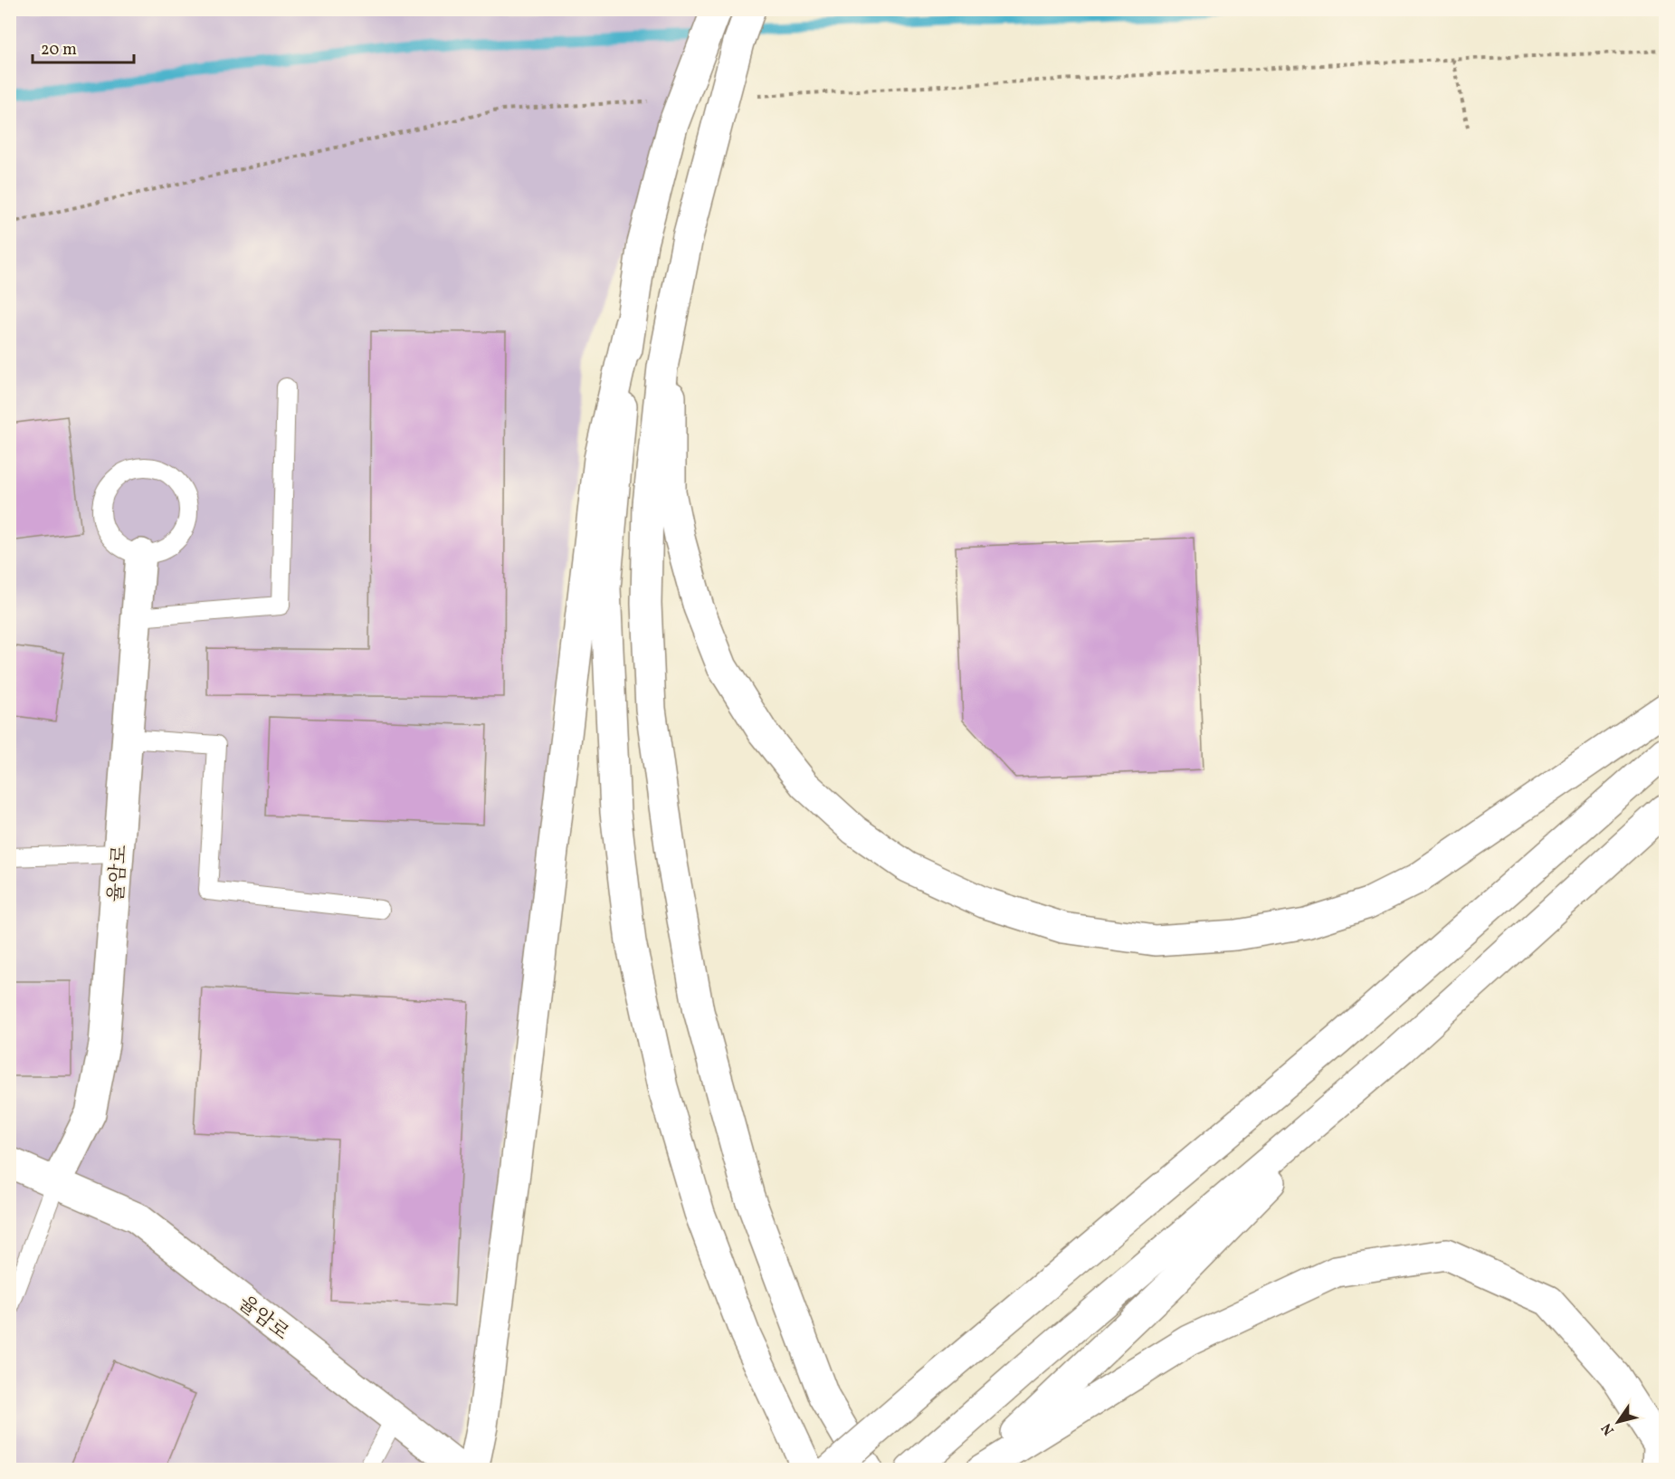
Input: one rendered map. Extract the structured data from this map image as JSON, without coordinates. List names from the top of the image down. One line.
{"streets":{"main road":["율암로"]},"scale_bar":"20 m","north":"bottom left"}
